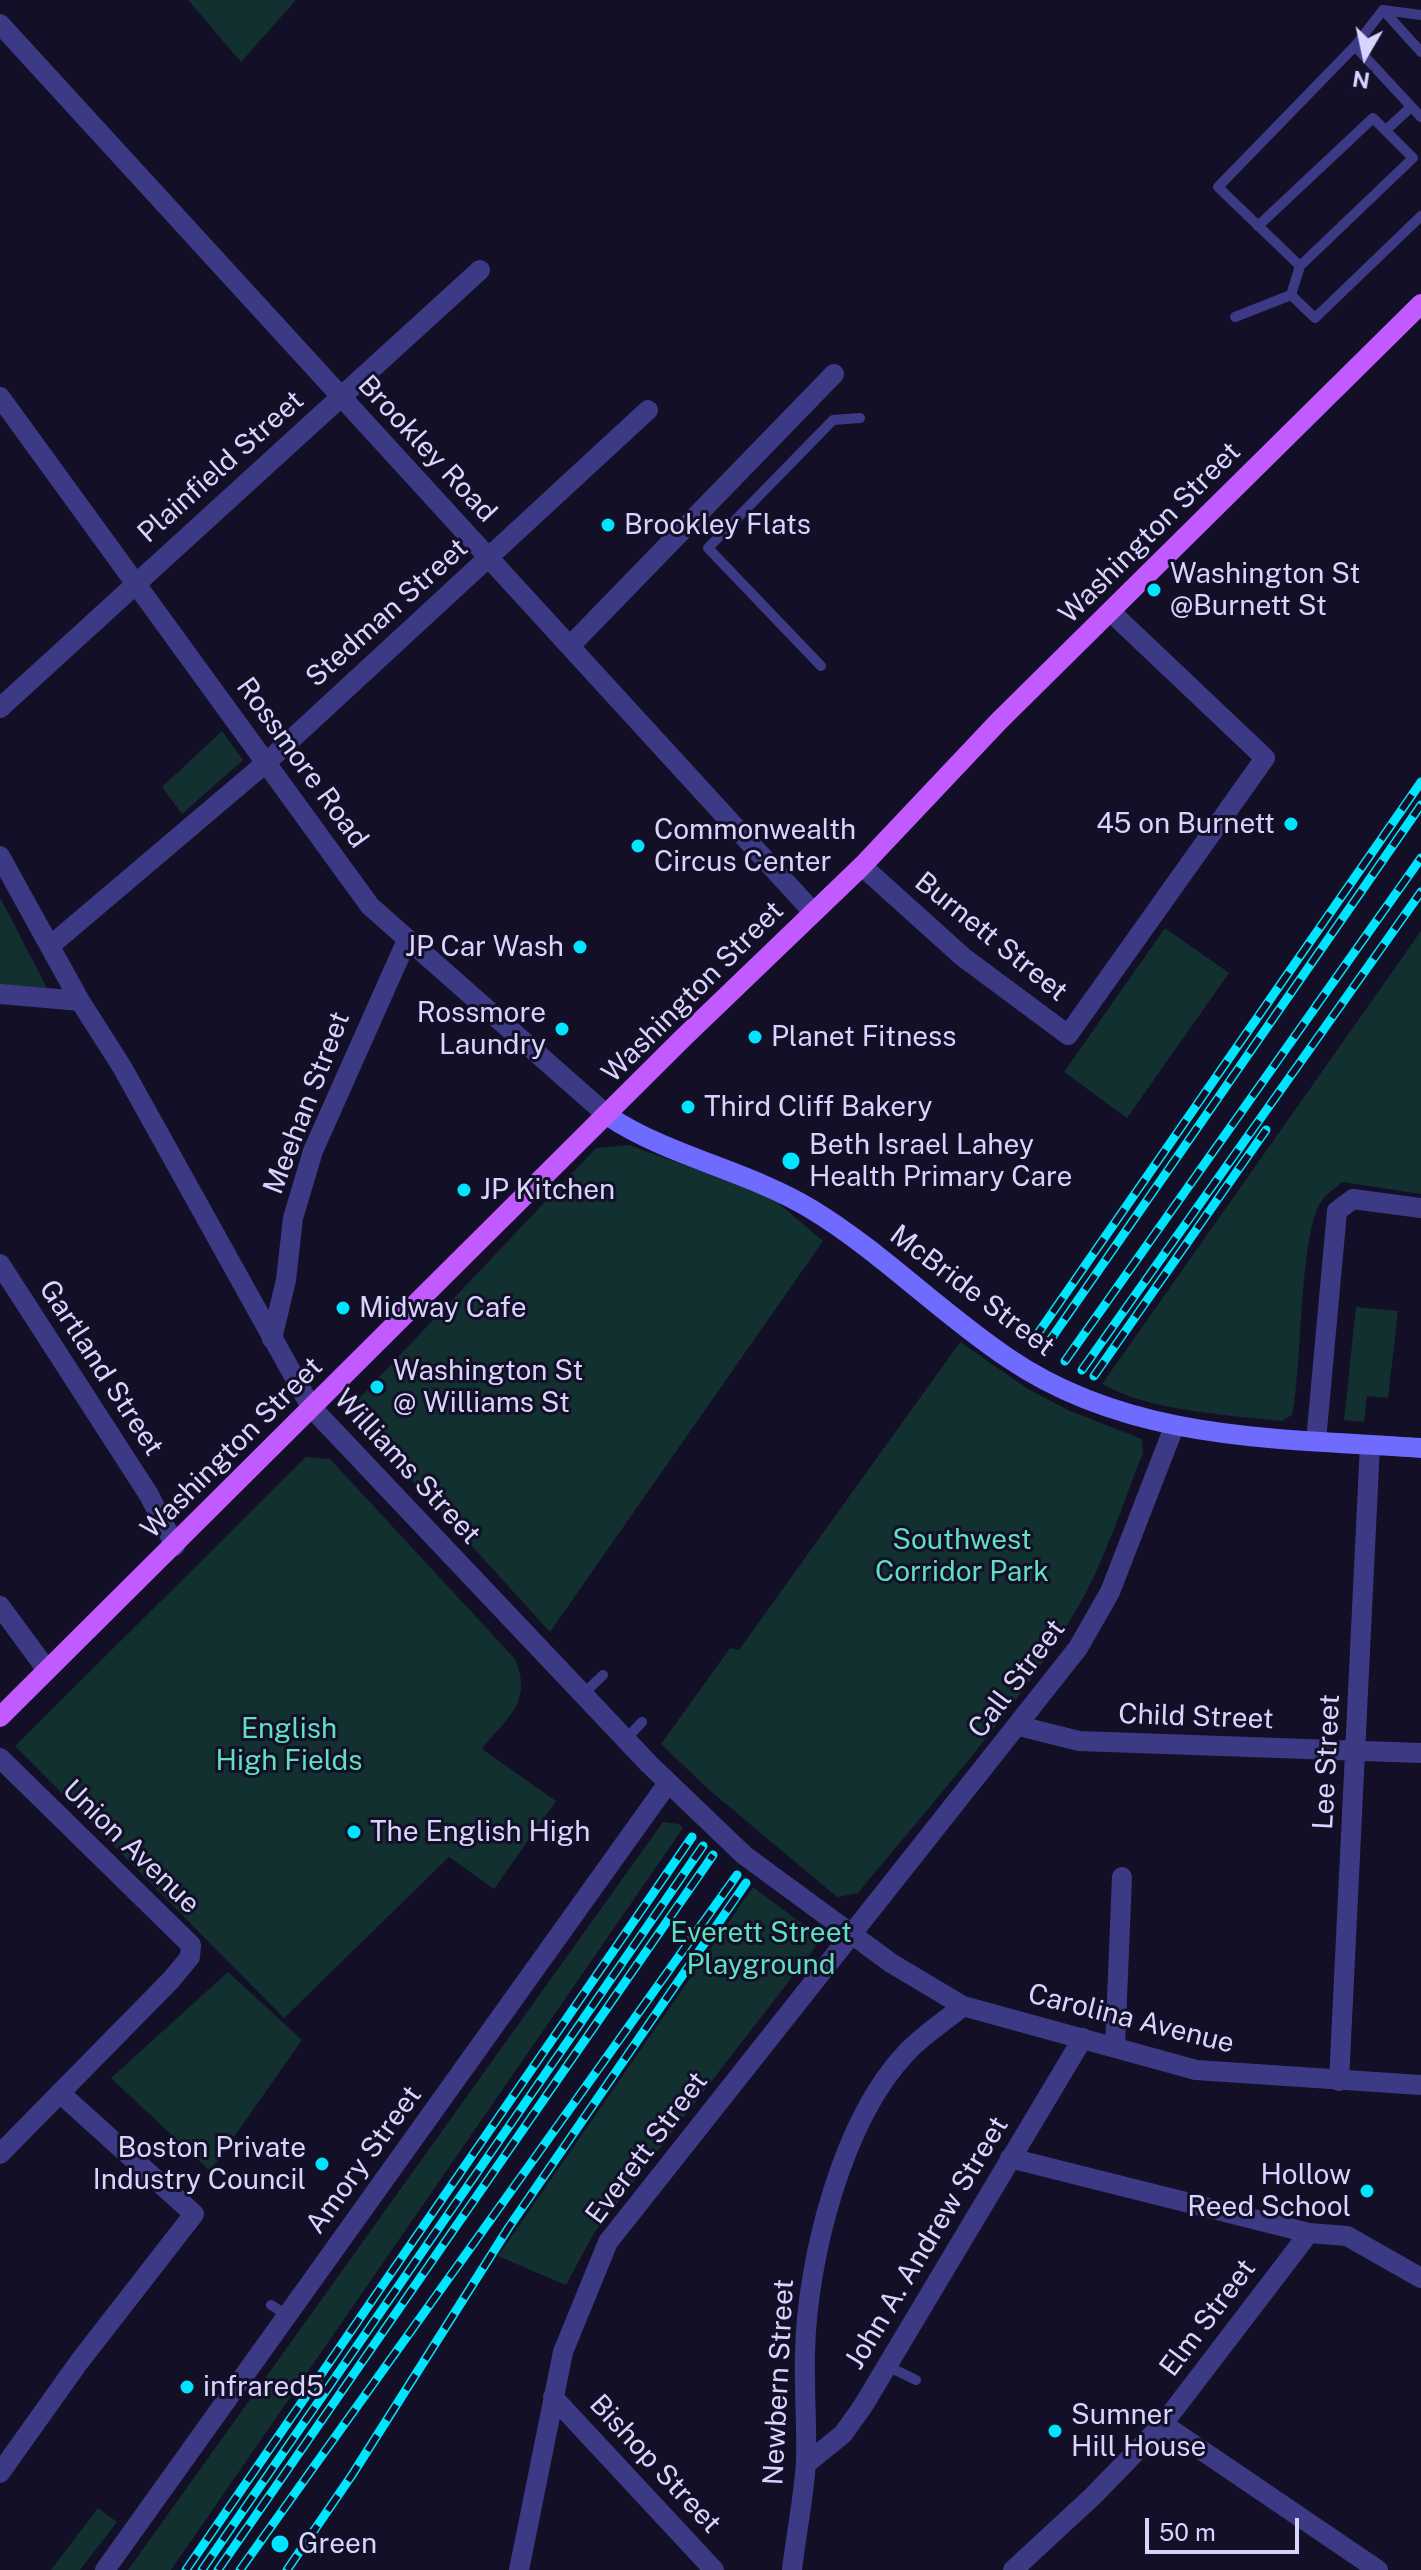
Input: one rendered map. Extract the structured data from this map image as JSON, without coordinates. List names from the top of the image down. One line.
{"streets":{"main road":["Washington Street"],"street":["Brookley Road","Plainfield Street","Stedman Street","Rossmore Road","Burnett Street","Meehan Street","McBride Street","Gartland Street","Williams Street","Call Street","Child Street","Lee Street","Union Avenue","Carolina Avenue","Everett Street","Amory Street","John A. Andrew Street","Elm Street","Newbern Street","Bishop Street"]},"crossings":[["Brookley Road","Plainfield Street"],["Brookley Road","Washington Street"],["Brookley Road","Stedman Street"],["Plainfield Street","Rossmore Road"],["Washington Street","Rossmore Road"],["Washington Street","Burnett Street"],["Washington Street","McBride Street"],["Washington Street","Gartland Street"],["Washington Street","Williams Street"],["Stedman Street","Rossmore Road"],["Stedman Street","Williams Street"],["Rossmore Road","Meehan Street"],["Rossmore Road","McBride Street"],["Meehan Street","Williams Street"],["McBride Street","Call Street"],["McBride Street","Lee Street"],["Williams Street","Call Street"],["Williams Street","Carolina Avenue"],["Williams Street","Everett Street"],["Williams Street","Amory Street"],["Call Street","Child Street"],["Call Street","Carolina Avenue"],["Call Street","Everett Street"],["Child Street","Lee Street"],["Lee Street","Carolina Avenue"],["Carolina Avenue","Everett Street"],["Carolina Avenue","John A. Andrew Street"],["Carolina Avenue","Newbern Street"],["Everett Street","Bishop Street"],["John A. Andrew Street","Newbern Street"]],"parks":["Southwest Corridor Park","English High Fields","Everett Street Playground"],"places":["Brookley Flats","Washington St @Burnett St","45 on Burnett","Commonwealth Circus Center","JP Car Wash","Rossmore Laundry","Planet Fitness","Third Cliff Bakery","Beth Israel Lahey Health Primary Care","JP Kitchen","Midway Cafe","Washington St @ Williams St","The English High","Boston Private Industry Council","Hollow Reed School","infrared5","Sumner Hill House","Green"],"scale_bar":"50 m","north":"bottom"}
